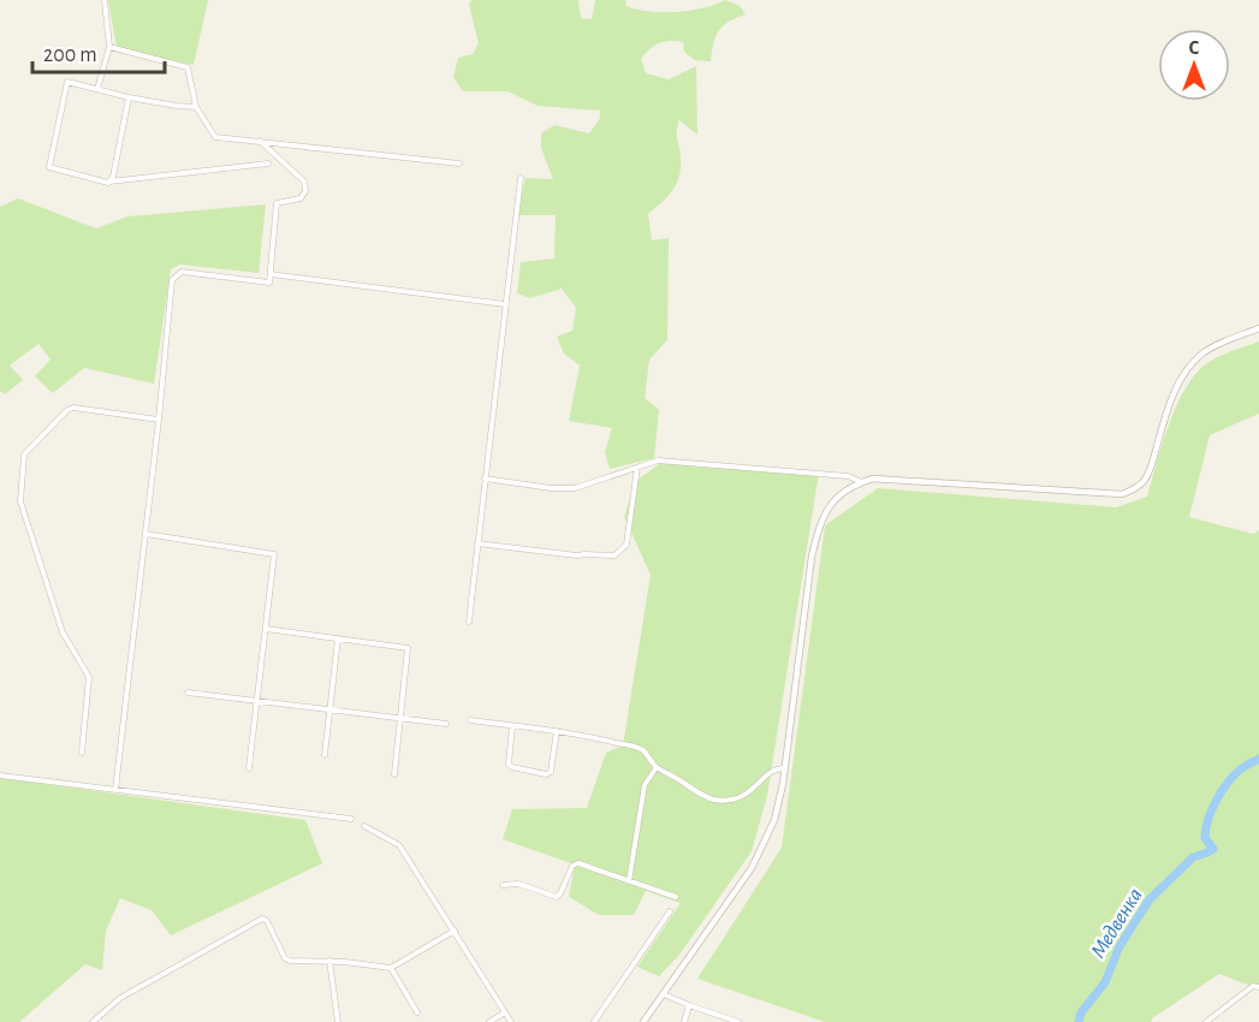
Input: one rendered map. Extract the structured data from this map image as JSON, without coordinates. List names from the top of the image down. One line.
{"water":["Медвенка"],"scale_bar":"200 m","north":"top"}
